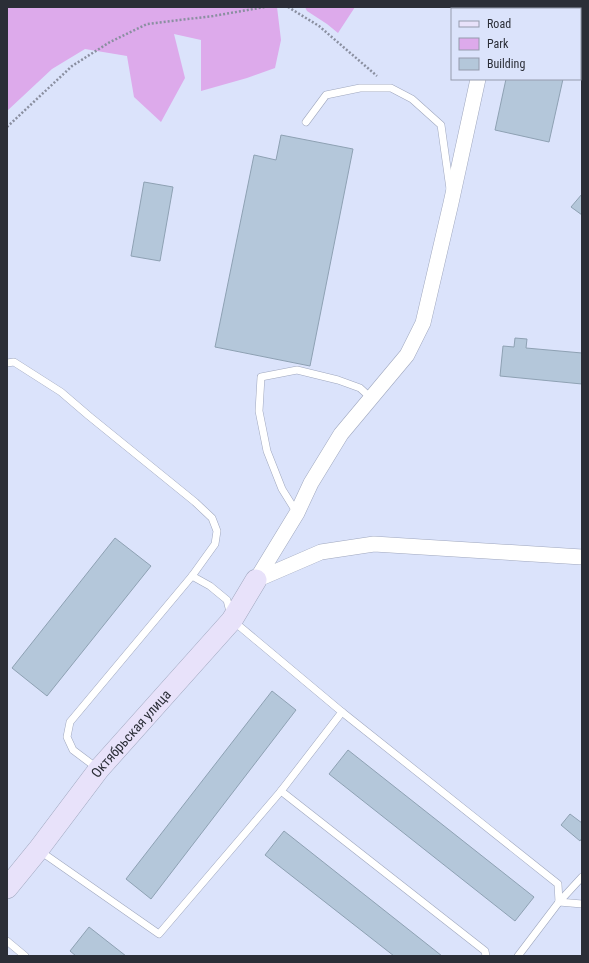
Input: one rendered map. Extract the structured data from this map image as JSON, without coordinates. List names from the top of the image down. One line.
{"streets":{"street":["Октябрьская улица"]},"legend":["Road","Park","Building"]}
